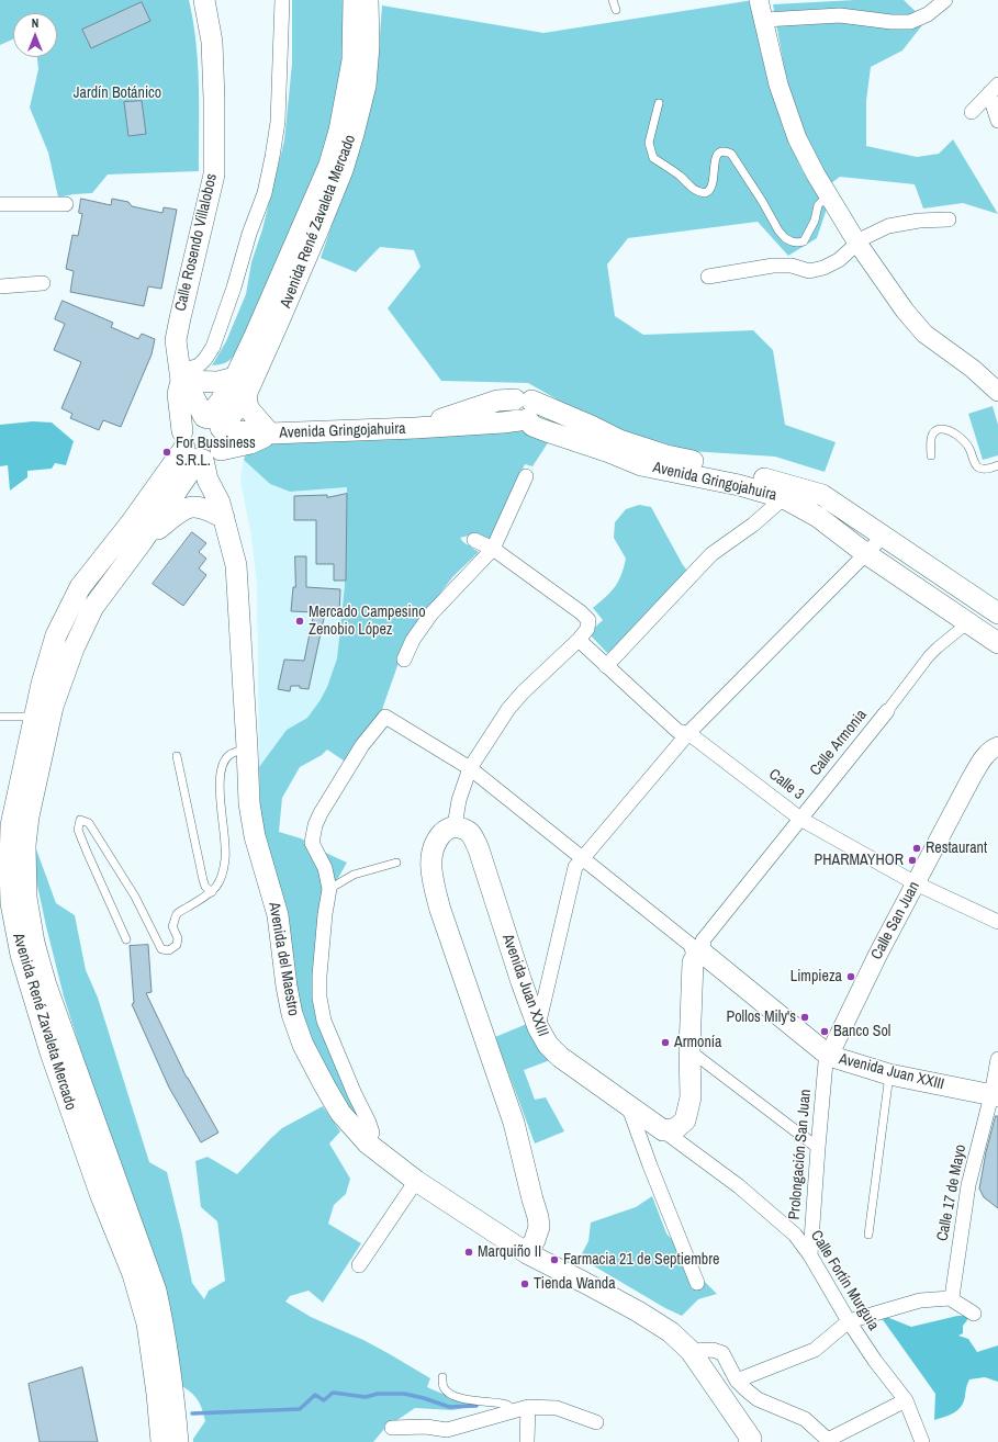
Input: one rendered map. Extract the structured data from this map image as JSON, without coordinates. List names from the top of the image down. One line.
{"streets":{"main road":["Avenida René Zavaleta Mercado","Calle Rosendo Villalobos","Avenida Gringojahuira","Avenida del Maestro","Avenida Juan XXIII"],"street":["Calle Armonia","Calle 3","Calle San Juan","Prolongación San Juan","Calle 17 de Mayo","Calle Fortín Murguía"]},"crossings":[["Avenida René Zavaleta Mercado","Calle Rosendo Villalobos"],["Avenida René Zavaleta Mercado","Avenida Gringojahuira"],["Avenida René Zavaleta Mercado","Avenida del Maestro"],["Calle Rosendo Villalobos","Avenida Gringojahuira"],["Calle Rosendo Villalobos","Avenida del Maestro"],["Avenida Gringojahuira","Calle Armonia"],["Avenida Gringojahuira","Avenida del Maestro"],["Calle Armonia","Calle 3"],["Calle Armonia","Avenida Juan XXIII"],["Calle 3","Calle San Juan"],["Calle San Juan","Avenida Juan XXIII"],["Calle San Juan","Prolongación San Juan"],["Avenida Juan XXIII","Prolongación San Juan"],["Avenida Juan XXIII","Calle 17 de Mayo"],["Avenida Juan XXIII","Calle Fortín Murguía"],["Prolongación San Juan","Calle Fortín Murguía"]],"parks":["Jardín Botánico"],"places":["For Bussiness S.R.L.","Mercado Campesino Zenobio López","Restaurant","PHARMAYHOR","Limpieza","Pollos Mily's","Banco Sol","Armonía","Marquiño II","Farmacia 21 de Septiembre","Tienda Wanda"],"north":"top"}
